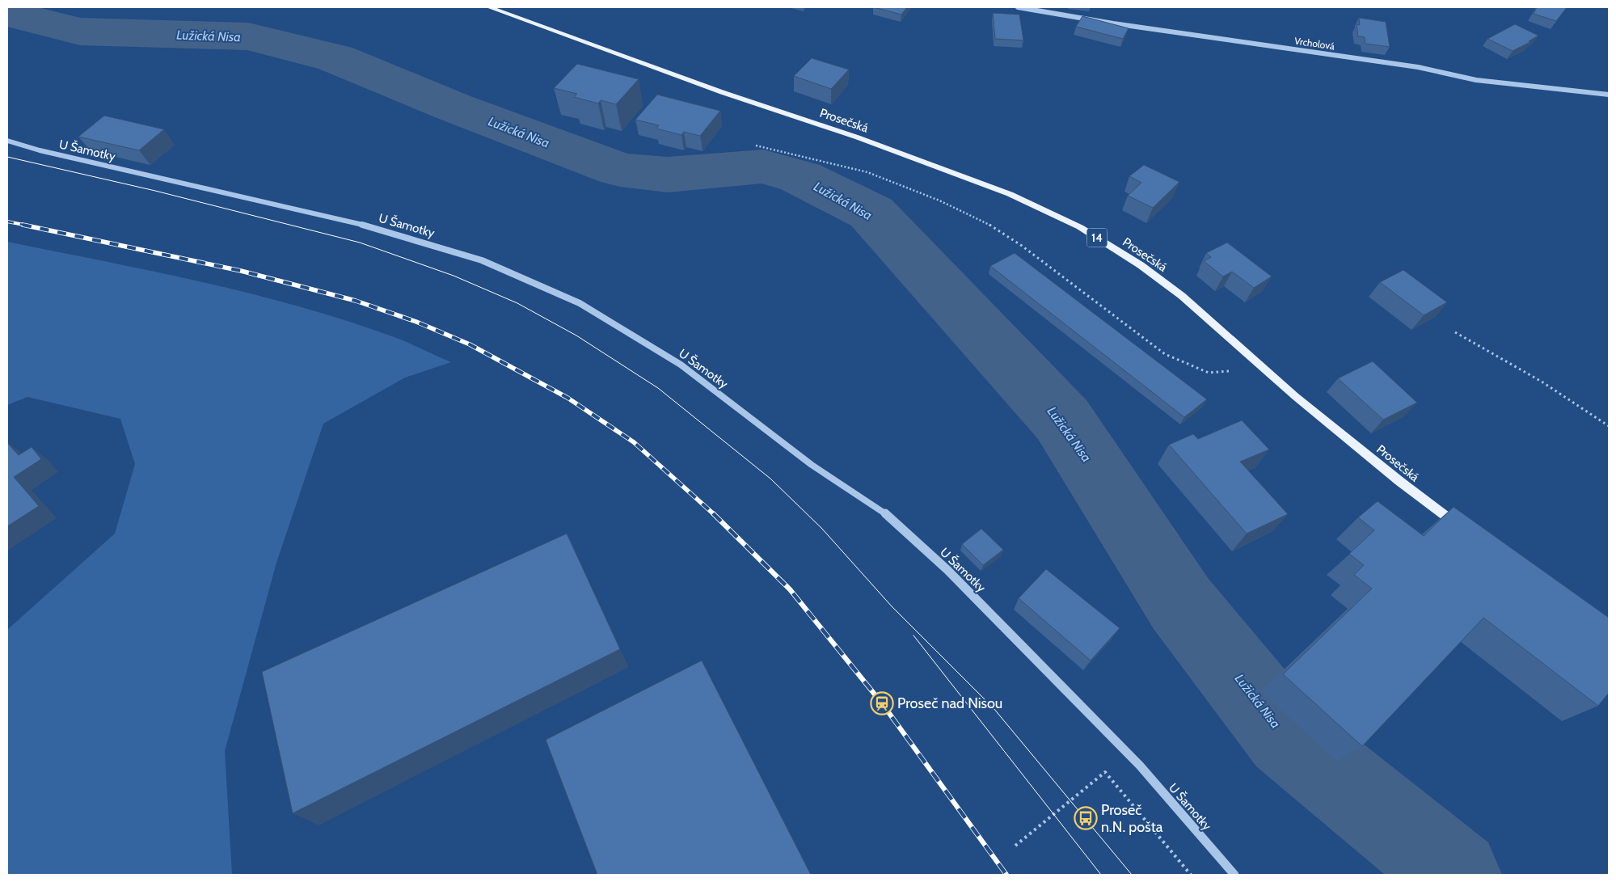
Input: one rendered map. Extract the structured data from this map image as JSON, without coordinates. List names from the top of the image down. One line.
{"streets":{"main road":["Prosečská","14"],"street":["Vrcholová","U Šamotky"]},"water":["Lužická Nisa"],"places":{"station":["Proseč nad Nisou"],"bus stop":["Proseč n.N. pošta"]}}
